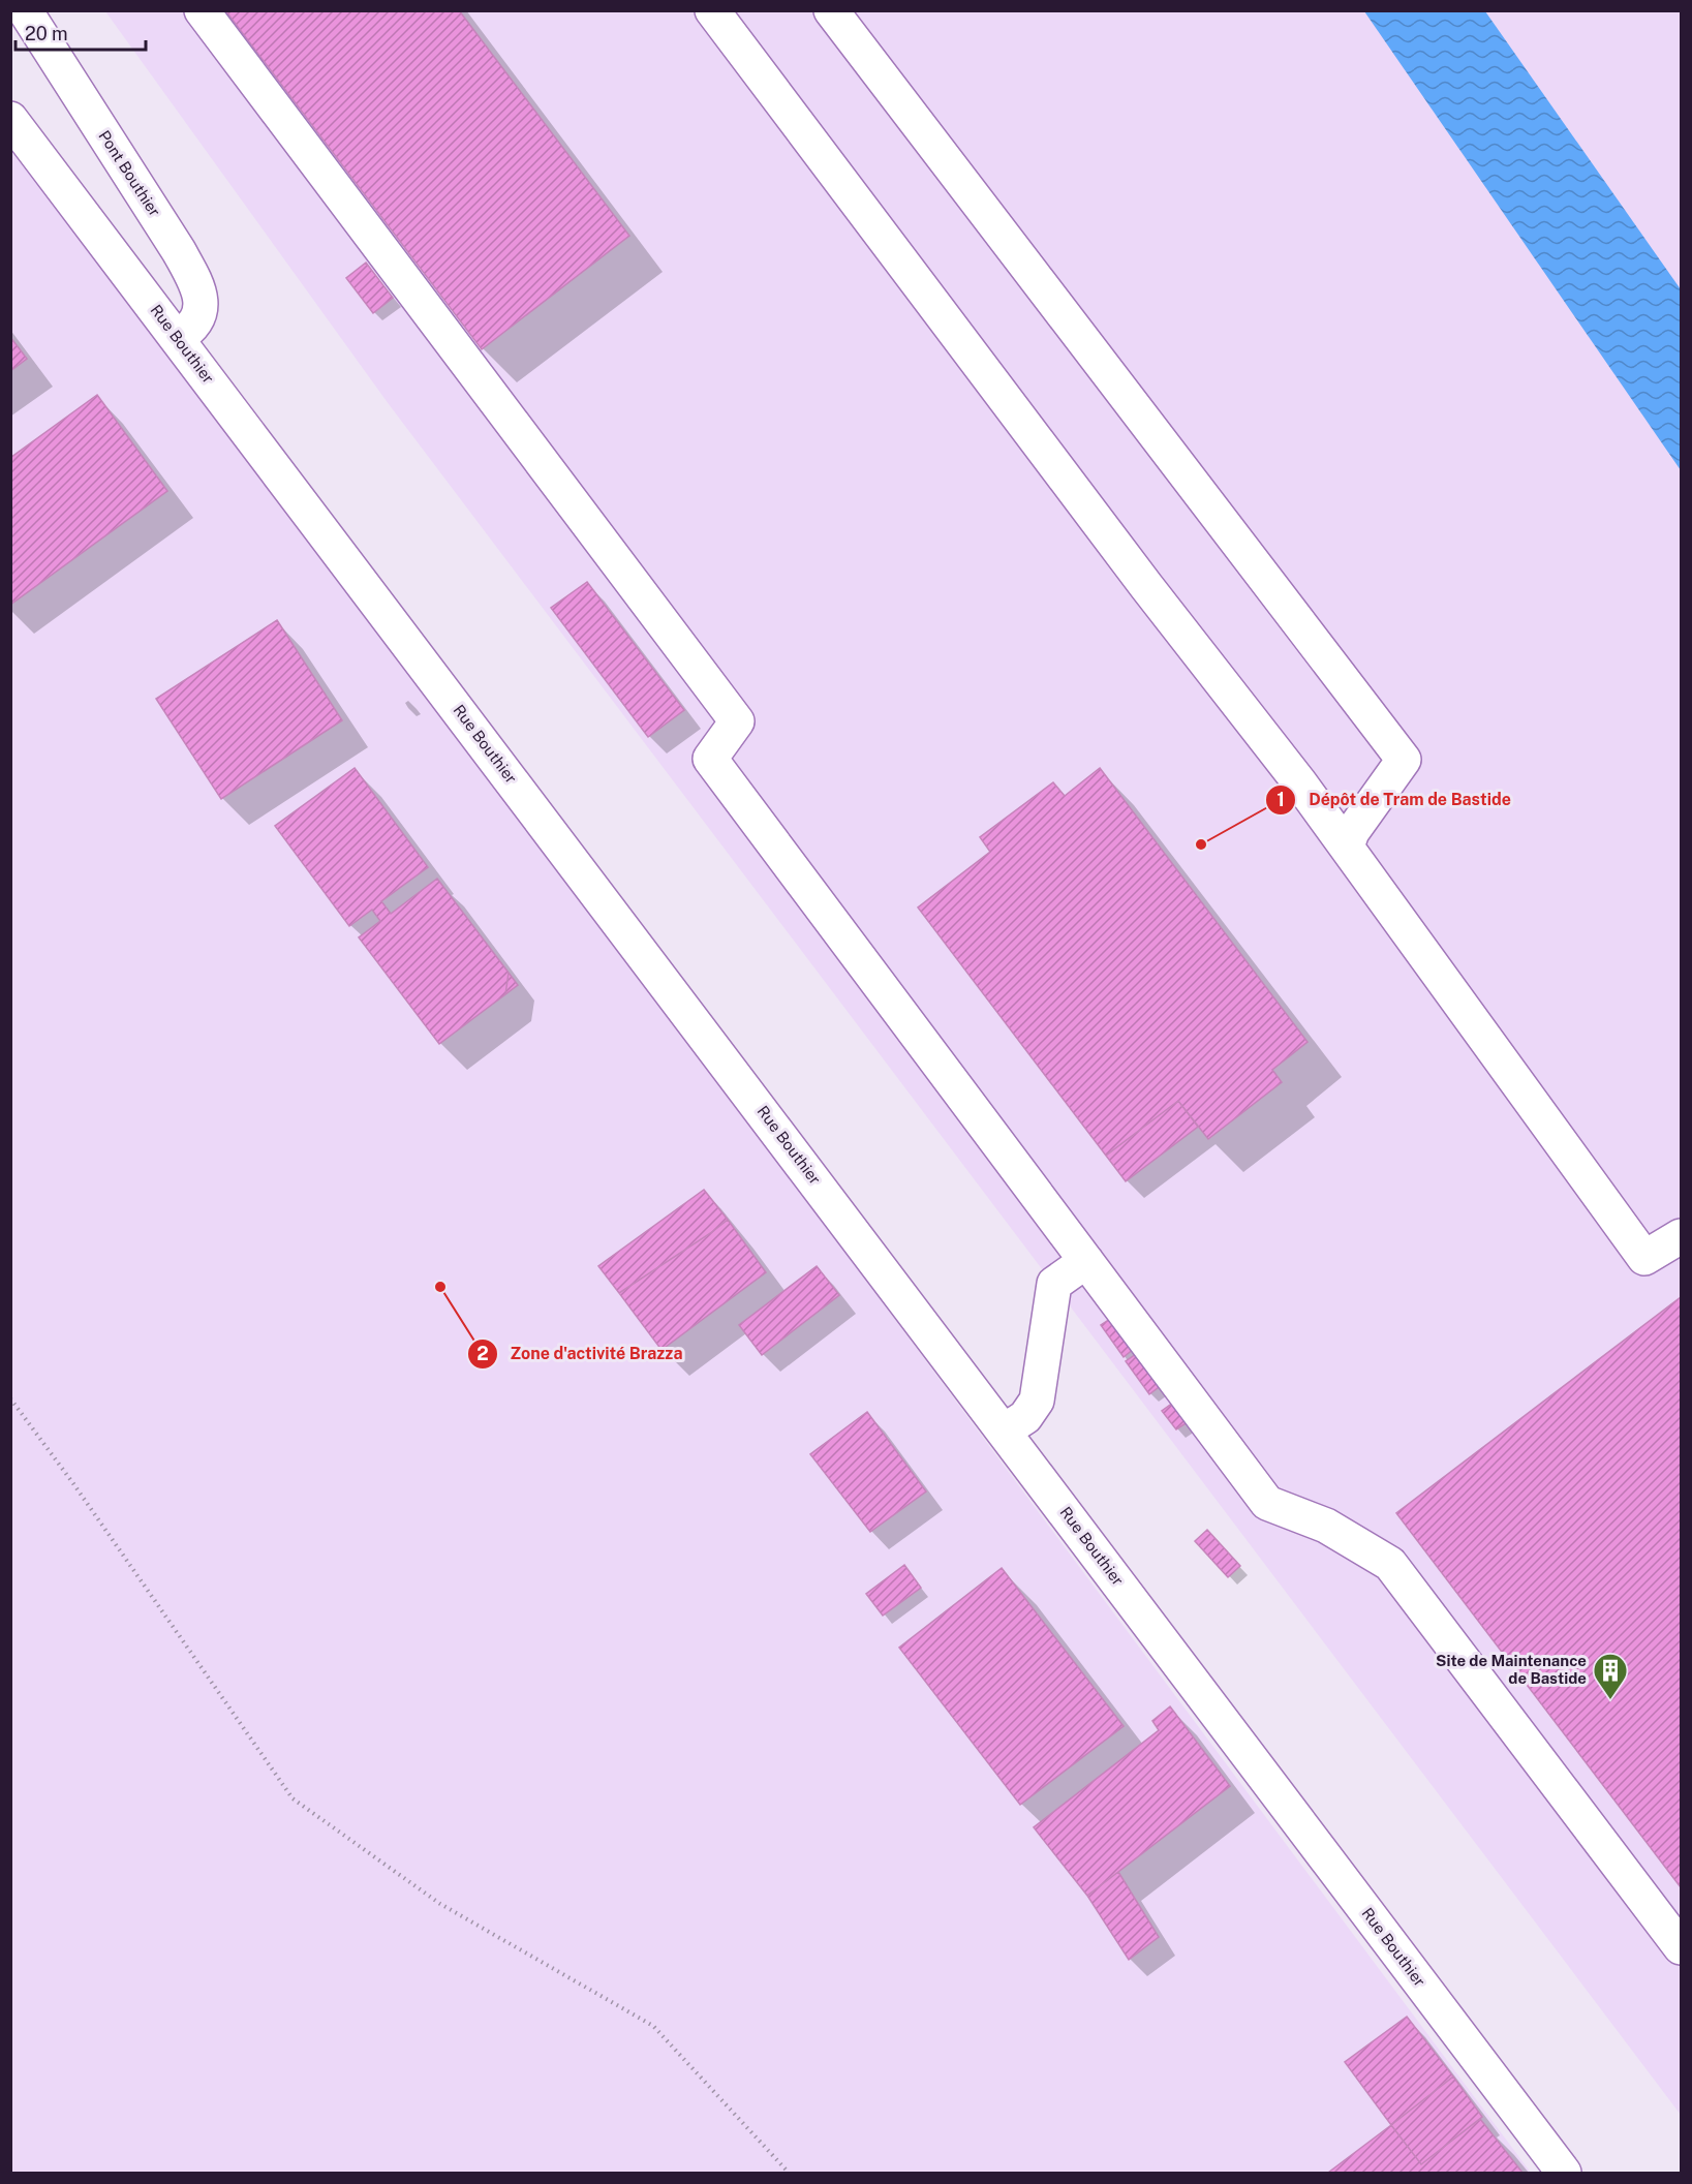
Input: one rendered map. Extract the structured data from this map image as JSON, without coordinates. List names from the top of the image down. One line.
{"streets":{"street":["Pont Bouthier","Rue Bouthier"]},"crossings":[["Pont Bouthier","Rue Bouthier"]],"places":{"other":["Dépôt de Tram de Bastide","Zone d'activité Brazza"],"building":["Site de Maintenance de Bastide"]},"scale_bar":"20 m"}
